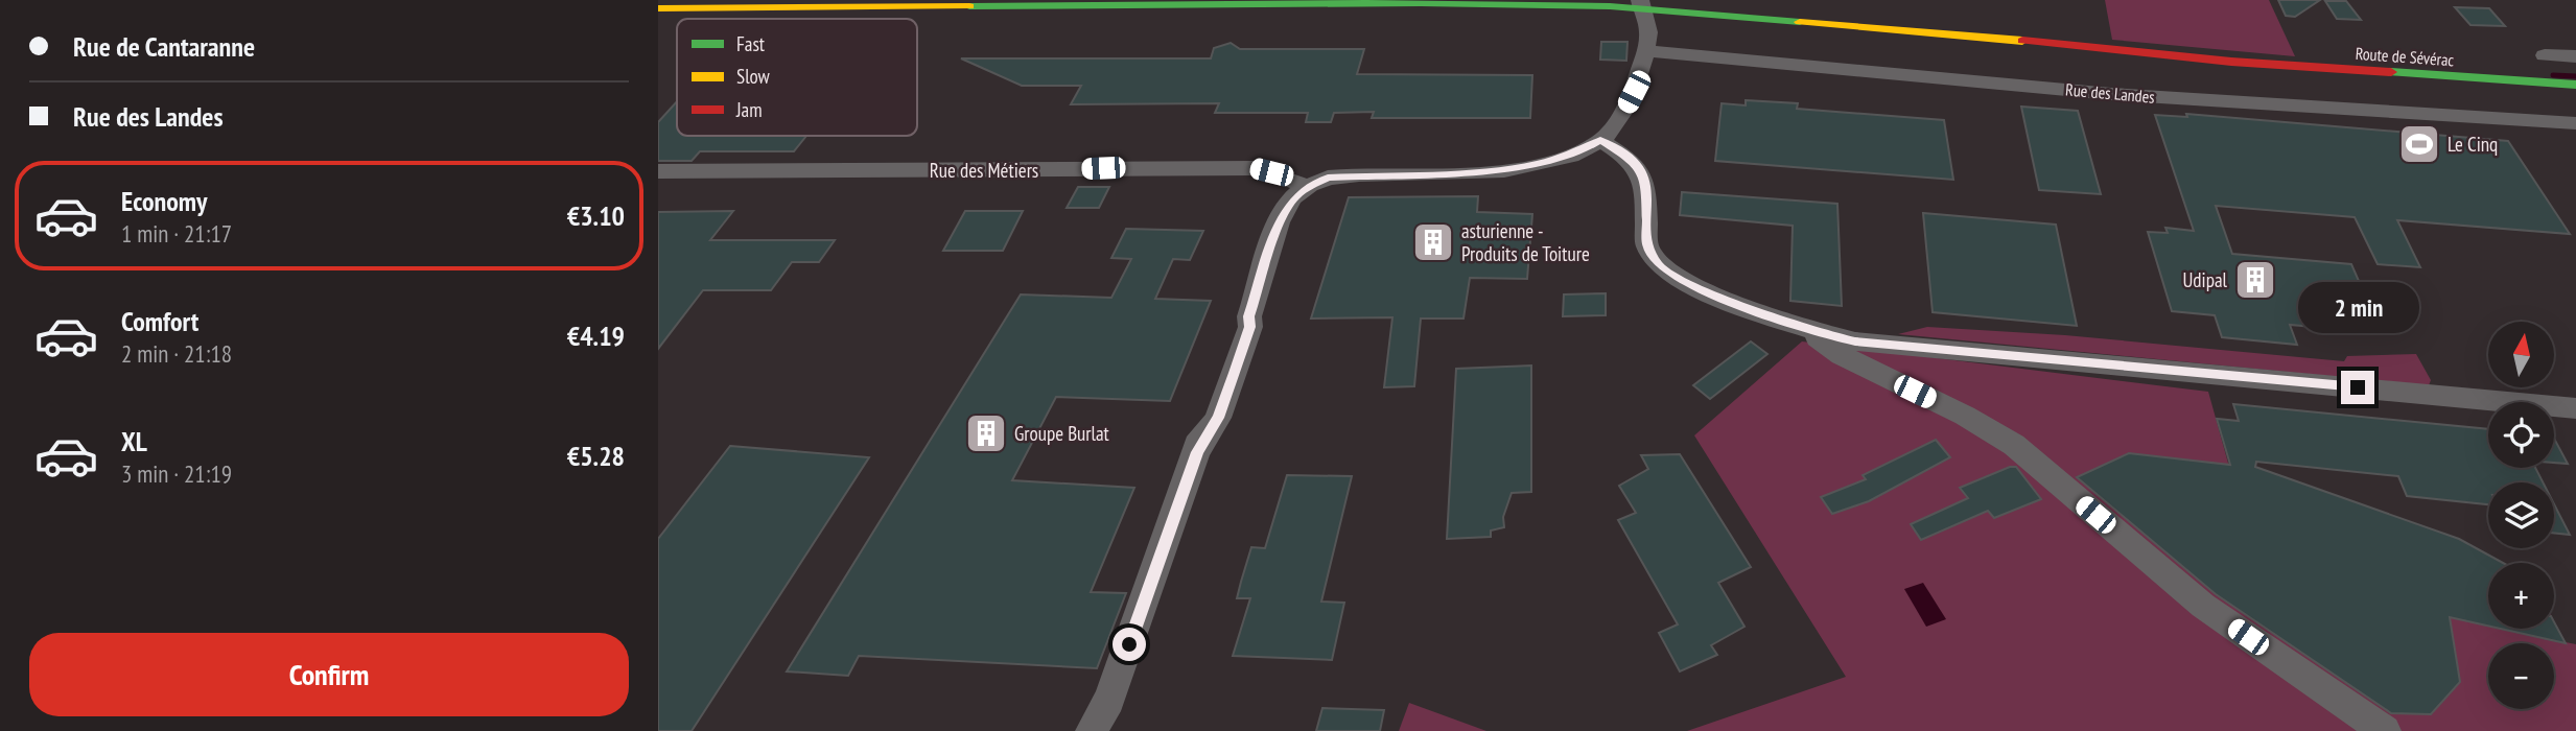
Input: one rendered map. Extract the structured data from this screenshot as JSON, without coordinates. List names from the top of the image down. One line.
{"streets":{"main road":["Route de Sévérac"],"street":["Rue des Landes","Rue des Métiers"]},"places":{"sports":["Le Cinq"],"building":["asturienne - Produits de Toiture","Udipal","Groupe Burlat"]},"legend":["Fast","Slow","Jam"],"north":"top","page":{"banner":["Rue de Cantaranne","Rue des Landes"],"list":[{"name":"Economy","note":"1 min · 21:17","value":"€3.10"},{"name":"Comfort","note":"2 min · 21:18","value":"€4.19"},{"name":"XL","note":"3 min · 21:19","value":"€5.28"}],"bubble":"2 min","map_buttons":["+","−"],"buttons":"Confirm"}}
